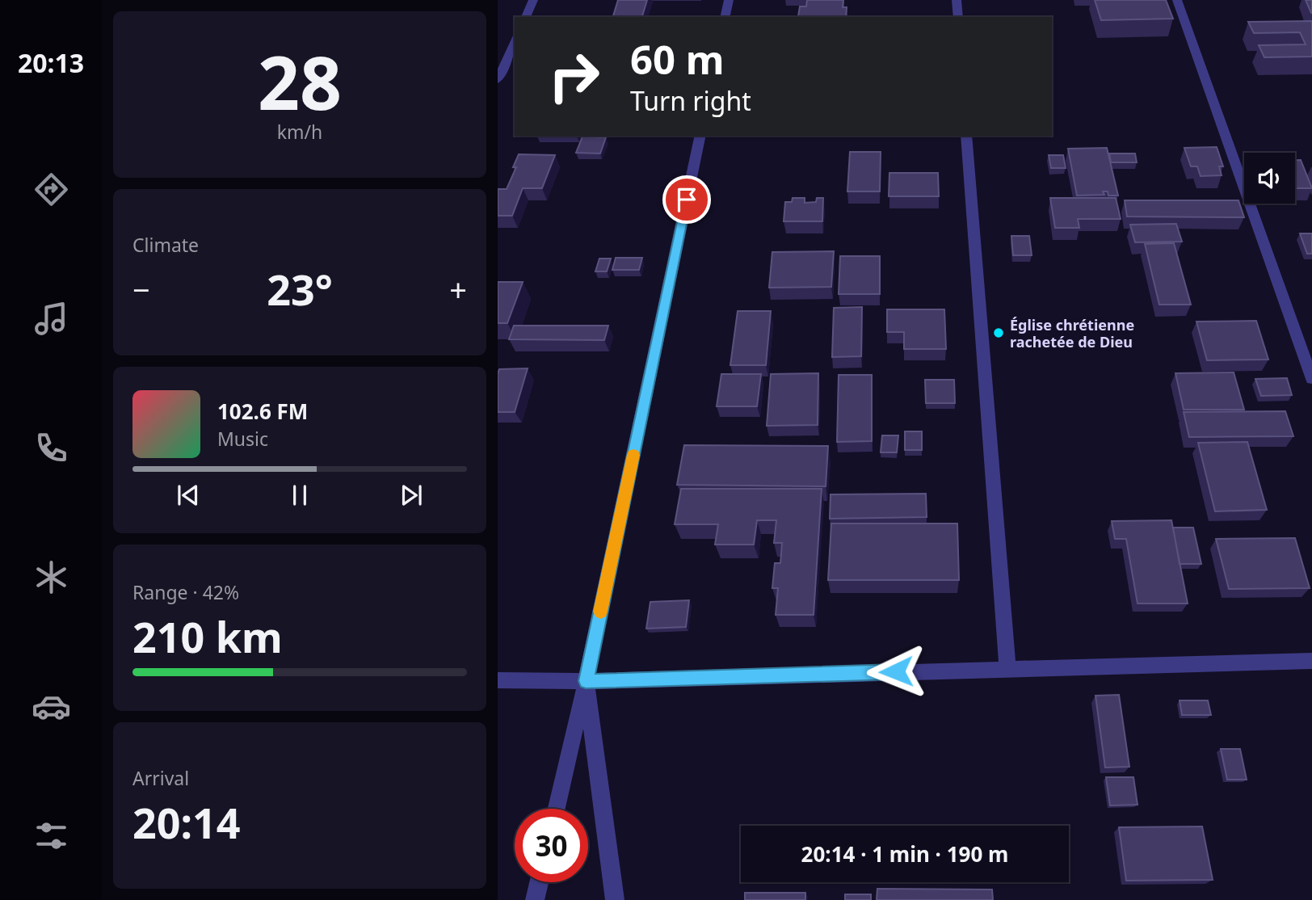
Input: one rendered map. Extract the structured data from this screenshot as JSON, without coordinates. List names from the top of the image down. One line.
{"places":["Église chrétienne rachetée de Dieu"],"page":{"tabs":"20:13","tile":[["28","km/h"],"Climate",["Range · 42%","210 km"],["Arrival","20:14"]],"turn":["60 m","Turn right"],"heat":["−","23°","+"],"song":["102.6 FM","Music"],"limit":"30","trip":"20:14 · 1 min · 190 m"}}
